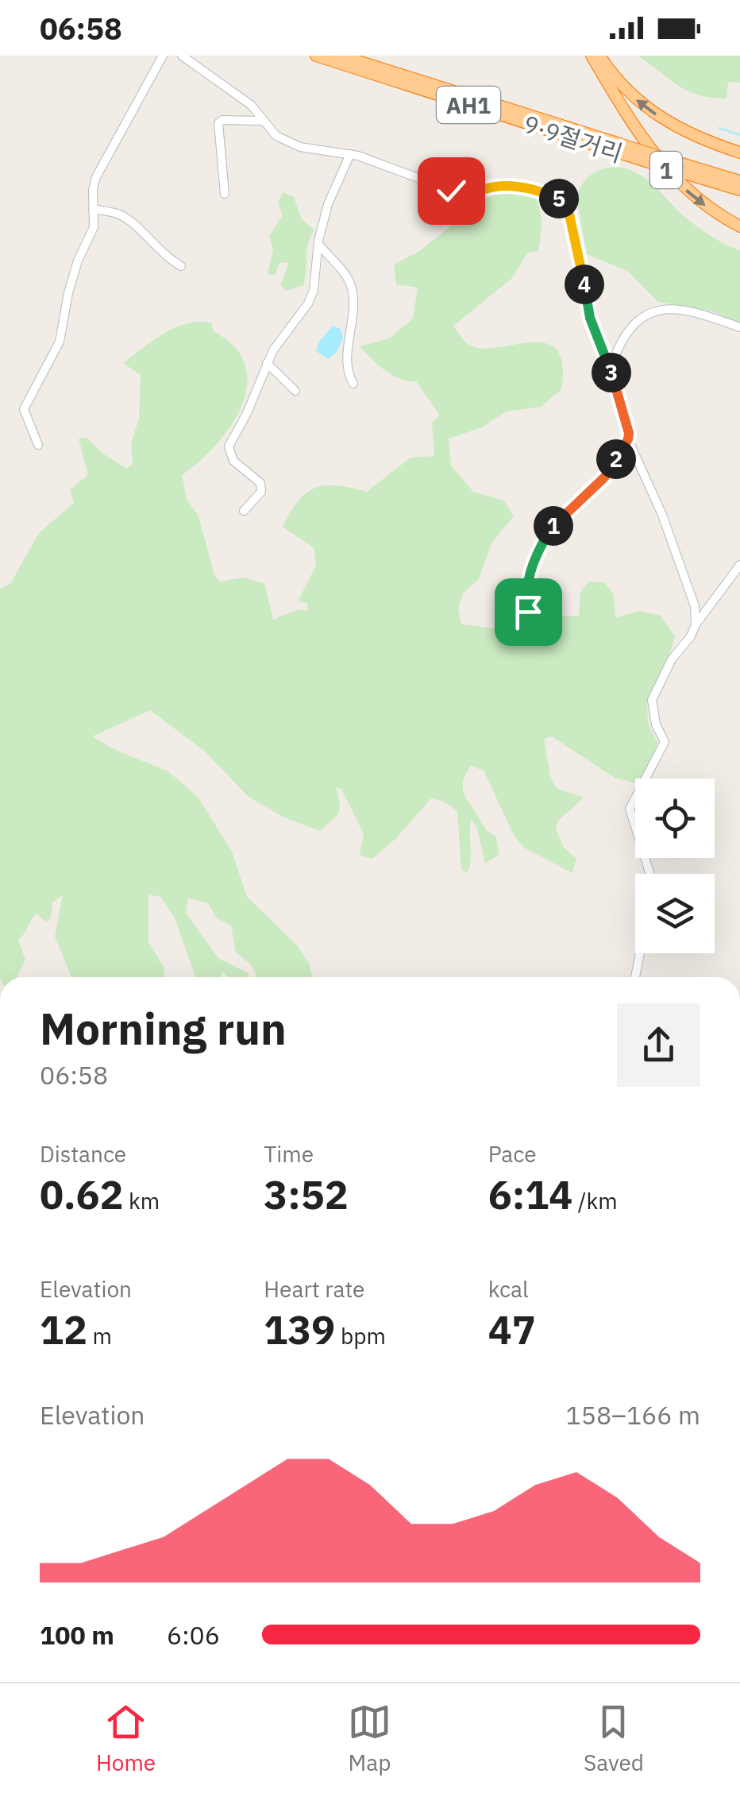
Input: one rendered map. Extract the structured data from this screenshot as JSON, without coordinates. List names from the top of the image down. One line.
{"streets":{"highway":["AH1","9·9절거리","1"]},"page":{"status":"06:58","pins":["5","4","3","2","1"],"heading":["Morning run","06:58"],"stats":[["Distance","0.62 km"],["Time","3:52"],["Pace","6:14 /km"],["Elevation","12 m"],["Heart rate","139 bpm"],["kcal","47"]],"chart":["Elevation","158–166 m"],"list":[{"name":"100 m","note":"6:06"}],"tabs":["Home","Map","Saved"]}}
